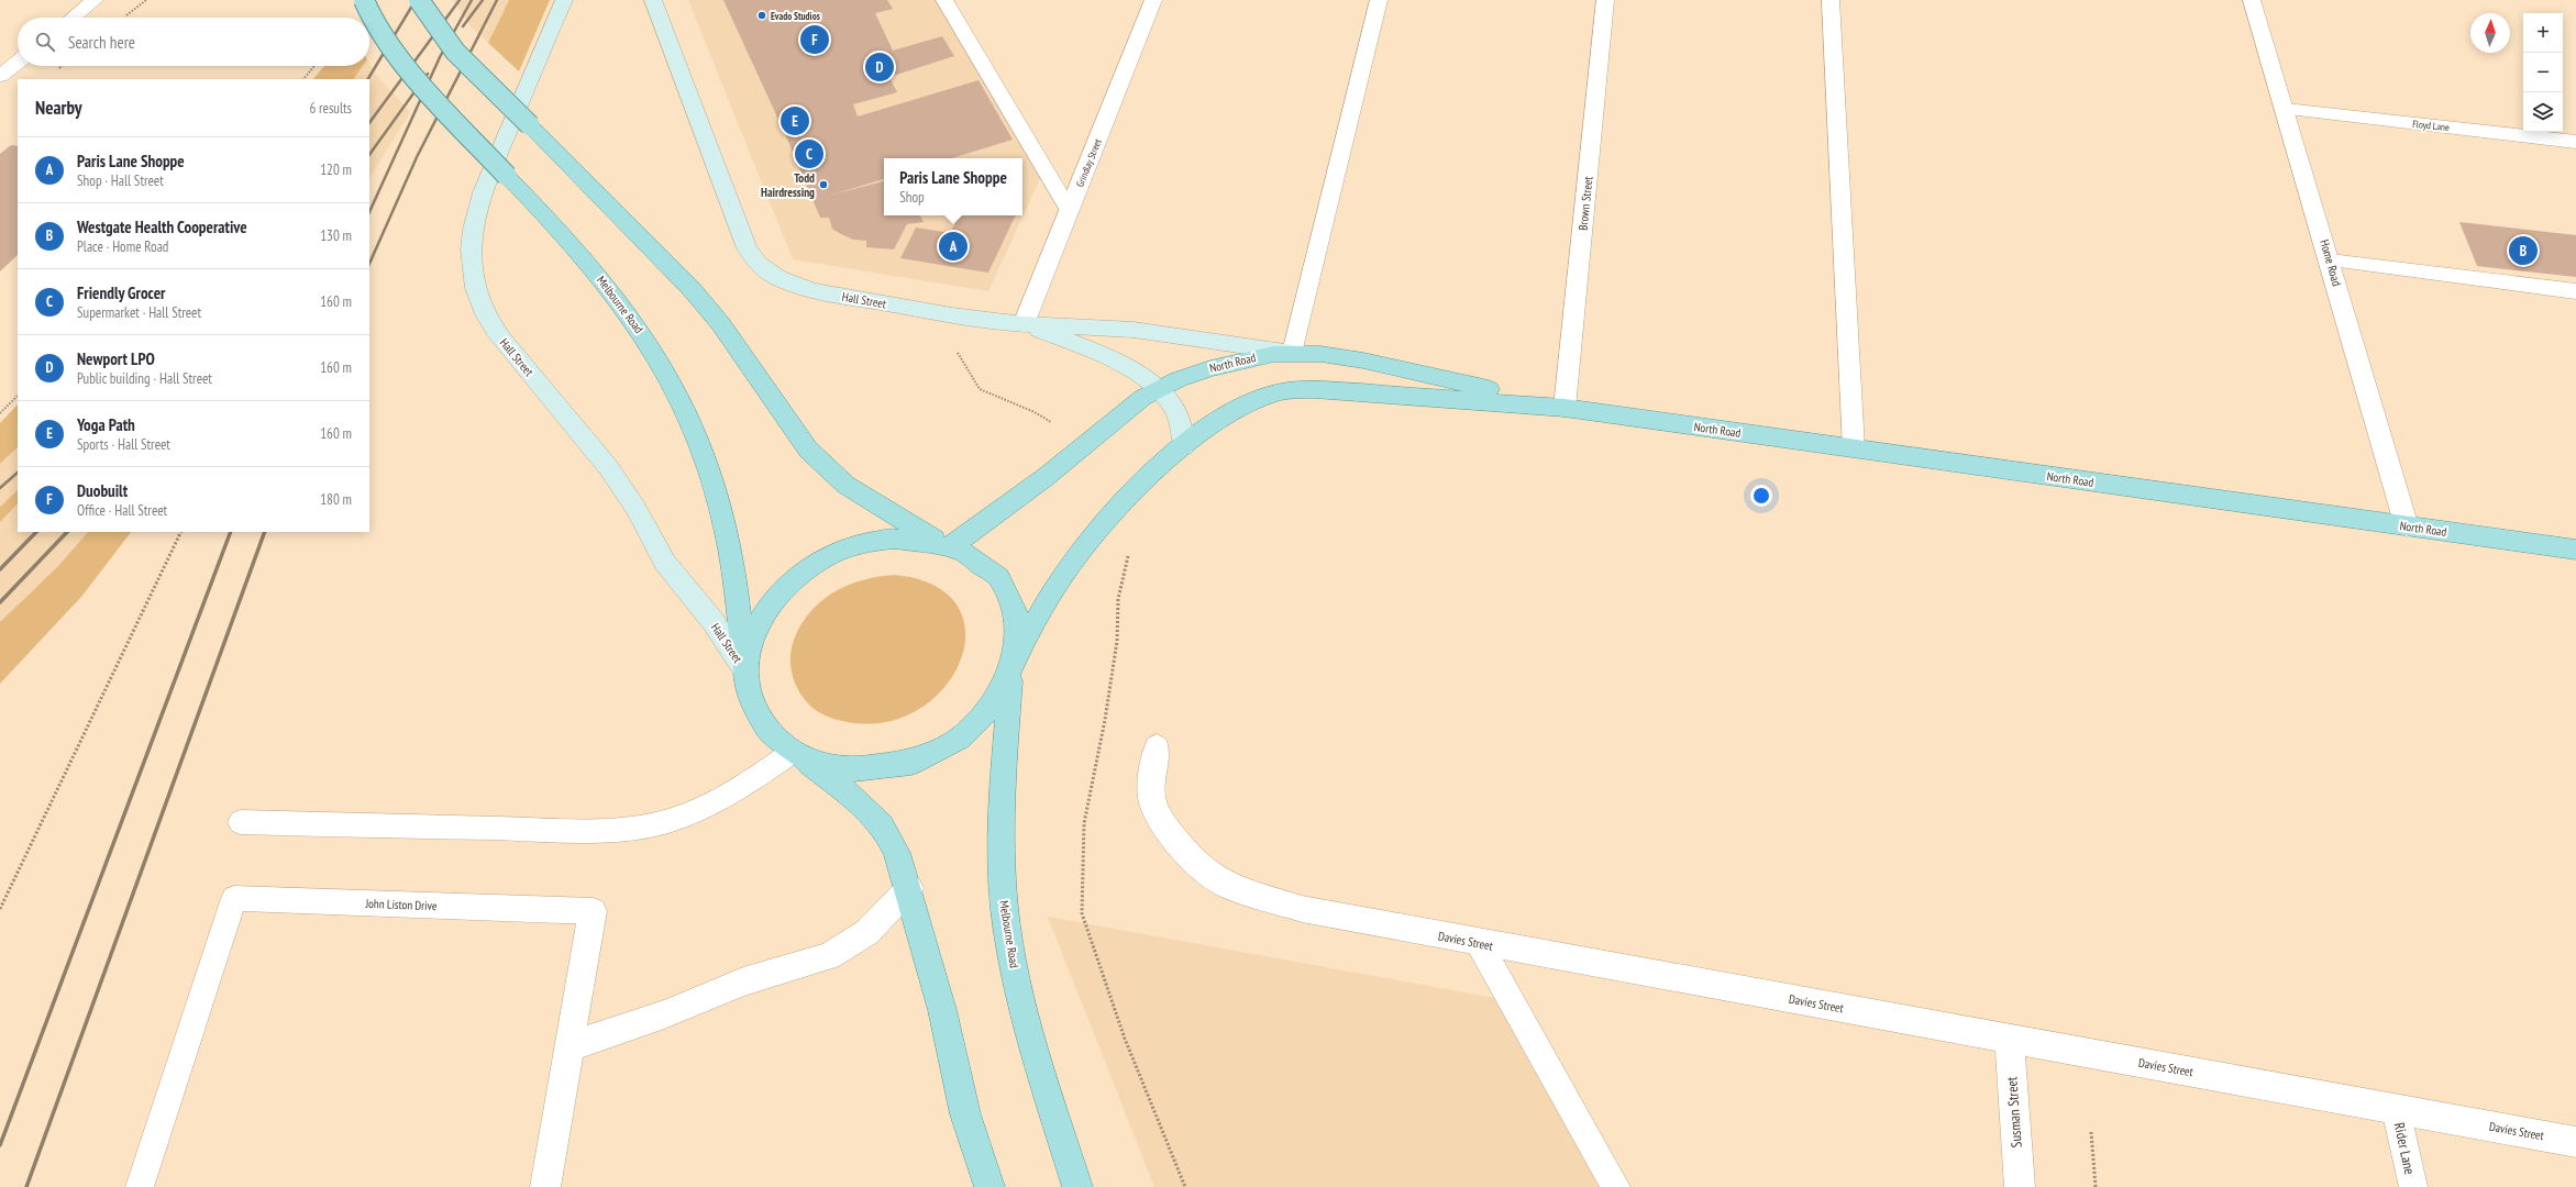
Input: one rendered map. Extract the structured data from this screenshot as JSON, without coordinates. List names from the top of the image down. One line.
{"streets":{"main road":["Melbourne Road","North Road"],"street":["Grindlay Street","Brown Street","Home Road","Hall Street","John Liston Drive","Davies Street","Susman Street"],"lane":["Floyd Lane","Rider Lane"]},"crossings":[["Floyd Lane","Home Road"],["Grindlay Street","Hall Street"],["Brown Street","North Road"],["Home Road","North Road"],["Hall Street","Melbourne Road"],["Hall Street","North Road"],["Melbourne Road","North Road"],["Davies Street","Susman Street"],["Davies Street","Rider Lane"]],"places":["Evado Studios","Todd Hairdressing"],"north":"top","page":{"map_buttons":["+","−"],"search":"Search here","pins":["F","D","E","C","A","B"],"heading":["Nearby","6 results"],"list":[{"mark":"A","name":"Paris Lane Shoppe","note":"Shop · Hall Street","value":"120 m"},{"mark":"B","name":"Westgate Health Cooperative","note":"Place · Home Road","value":"130 m"},{"mark":"C","name":"Friendly Grocer","note":"Supermarket · Hall Street","value":"160 m"},{"mark":"D","name":"Newport LPO","note":"Public building · Hall Street","value":"160 m"},{"mark":"E","name":"Yoga Path","note":"Sports · Hall Street","value":"160 m"},{"mark":"F","name":"Duobuilt","note":"Office · Hall Street","value":"180 m"}],"popup":["Paris Lane Shoppe","Shop"]}}
